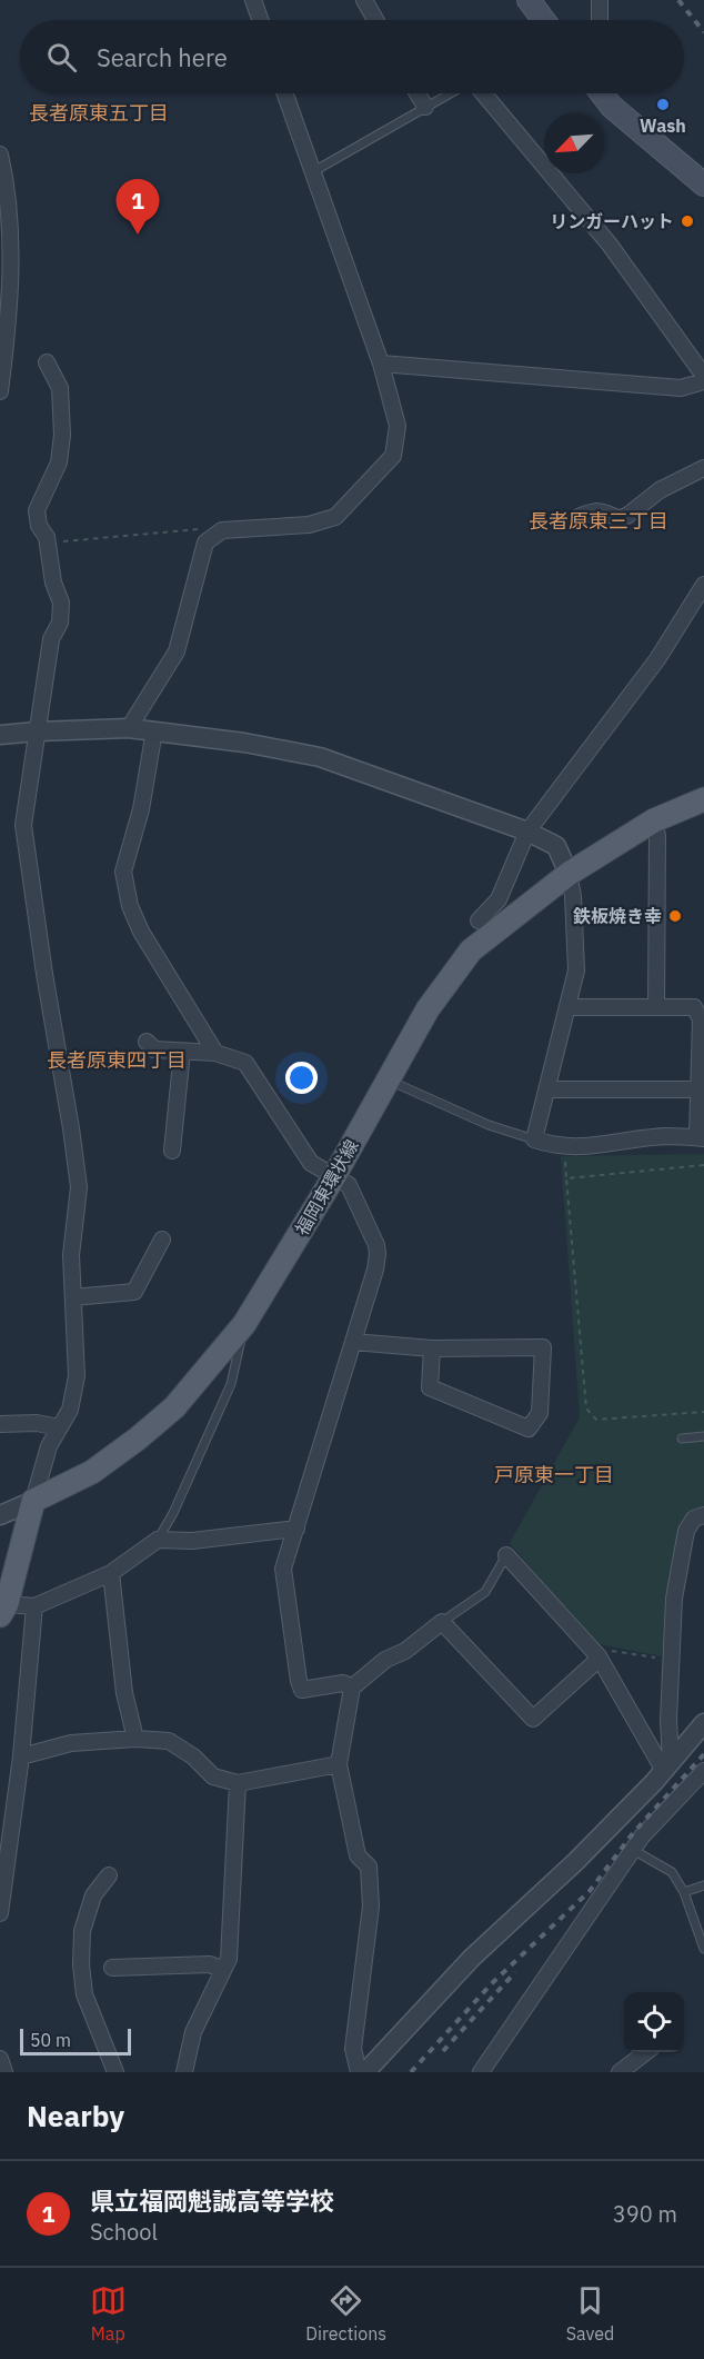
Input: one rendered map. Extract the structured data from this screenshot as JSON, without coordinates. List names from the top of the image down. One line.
{"streets":{"main road":["福岡東環状線"]},"districts":["長者原東五丁目","長者原東三丁目","長者原東四丁目","戸原東一丁目"],"places":["Wash","リンガーハット","鉄板焼き幸"],"scale_bar":"50 m","north":"bottom left","page":{"search":"Search here","pins":"1","scale":"50 m","heading":"Nearby","list":[{"mark":"1","name":"県立福岡魁誠高等学校","note":"School","value":"390 m"}],"nav":["Map","Directions","Saved"]}}
